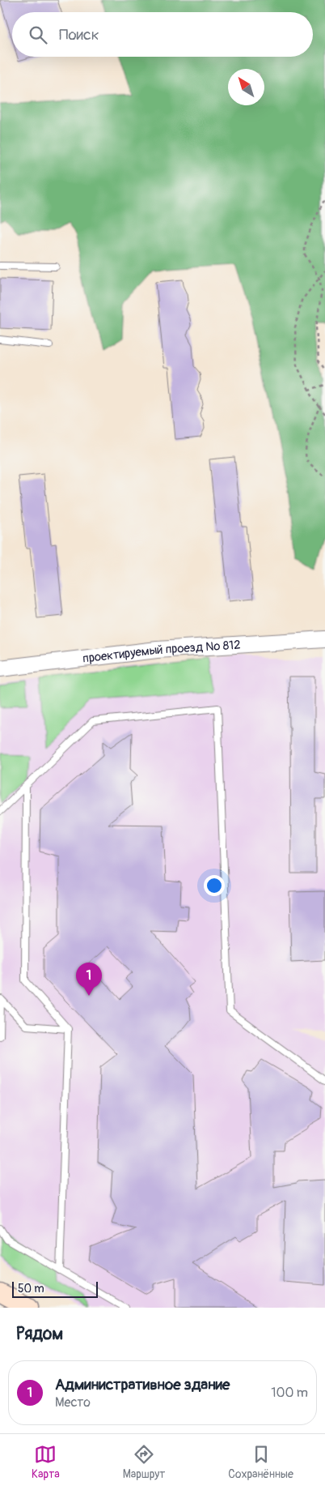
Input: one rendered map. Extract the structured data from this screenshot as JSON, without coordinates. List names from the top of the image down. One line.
{"streets":{"street":["проектируемый проезд № 812"]},"scale_bar":"50 m","north":"top left","page":{"search":"Поиск","pins":"1","scale":"50 m","heading":"Рядом","list":[{"mark":"1","name":"Административное здание","note":"Место","value":"100 m"}],"nav":["Карта","Маршрут","Сохранённые"]}}
